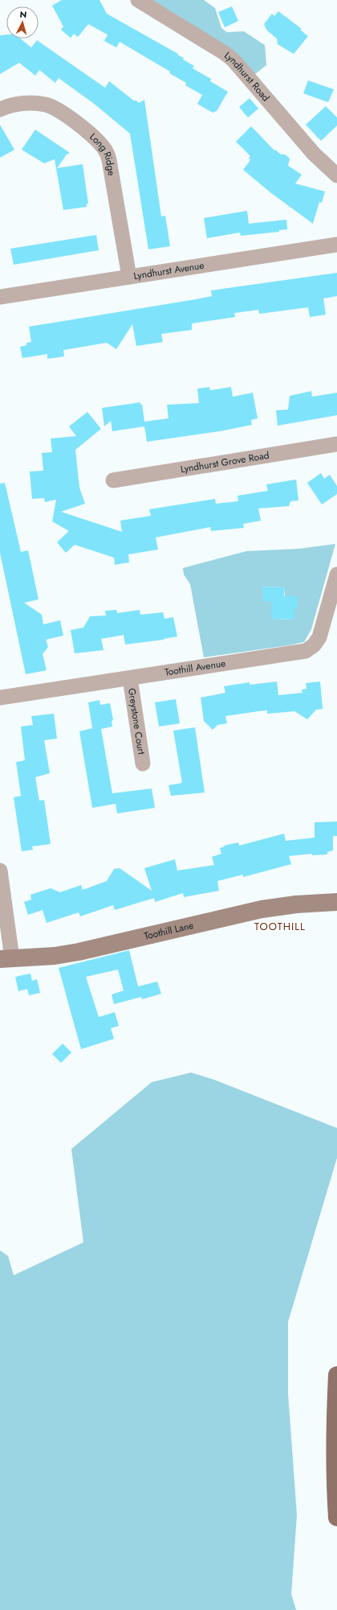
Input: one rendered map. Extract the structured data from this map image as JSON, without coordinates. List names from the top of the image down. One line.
{"streets":{"street":["Lyndhurst Road","Long Ridge","Lyndhurst Avenue","Lyndhurst Grove Road","Toothill Avenue","Greystone Court","Toothill Lane"]},"crossings":[["Long Ridge","Lyndhurst Avenue"],["Toothill Avenue","Greystone Court"]],"districts":["TOOTHILL"],"north":"top"}
